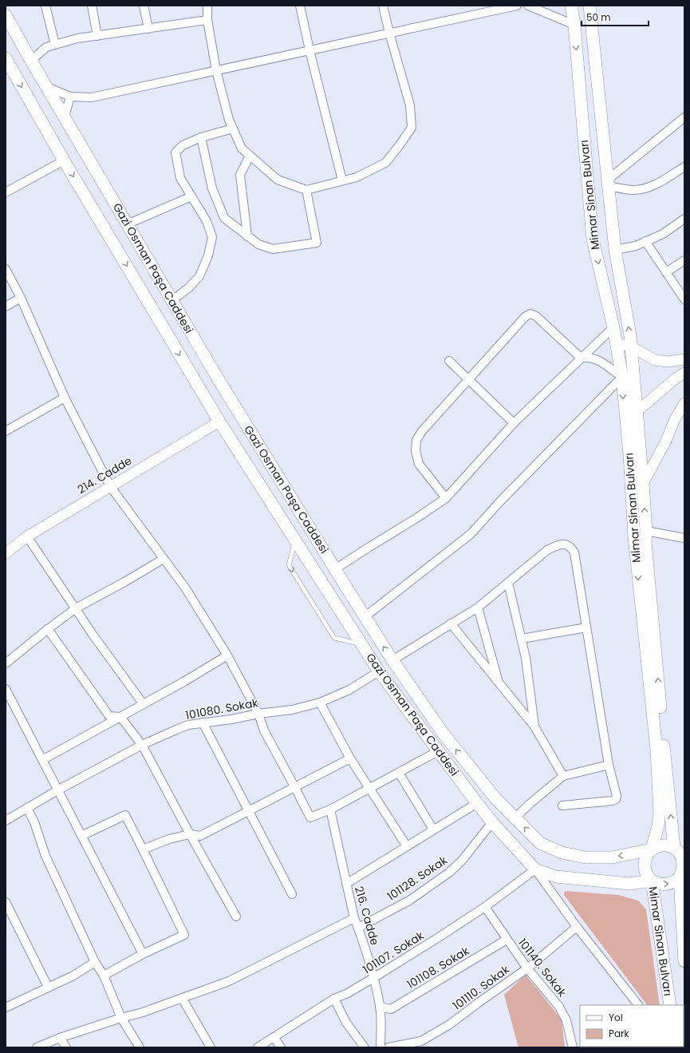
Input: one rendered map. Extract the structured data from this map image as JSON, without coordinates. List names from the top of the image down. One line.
{"streets":{"main road":["Mimar Sinan Bulvarı","Gazi Osman Paşa Caddesi"],"street":["214. Cadde","101080. Sokak","101128. Sokak","216. Cadde","101107. Sokak","101108. Sokak","101140. Sokak","101110. Sokak"]},"crossings":[["Mimar Sinan Bulvarı","Gazi Osman Paşa Caddesi"],["Gazi Osman Paşa Caddesi","214. Cadde"],["Gazi Osman Paşa Caddesi","101080. Sokak"],["Gazi Osman Paşa Caddesi","101128. Sokak"],["Gazi Osman Paşa Caddesi","101107. Sokak"],["Gazi Osman Paşa Caddesi","101110. Sokak"],["101128. Sokak","216. Cadde"],["216. Cadde","101107. Sokak"],["216. Cadde","101108. Sokak"],["101107. Sokak","101140. Sokak"],["101108. Sokak","101140. Sokak"],["101140. Sokak","101110. Sokak"]],"legend":["Yol","Park"],"scale_bar":"50 m"}
